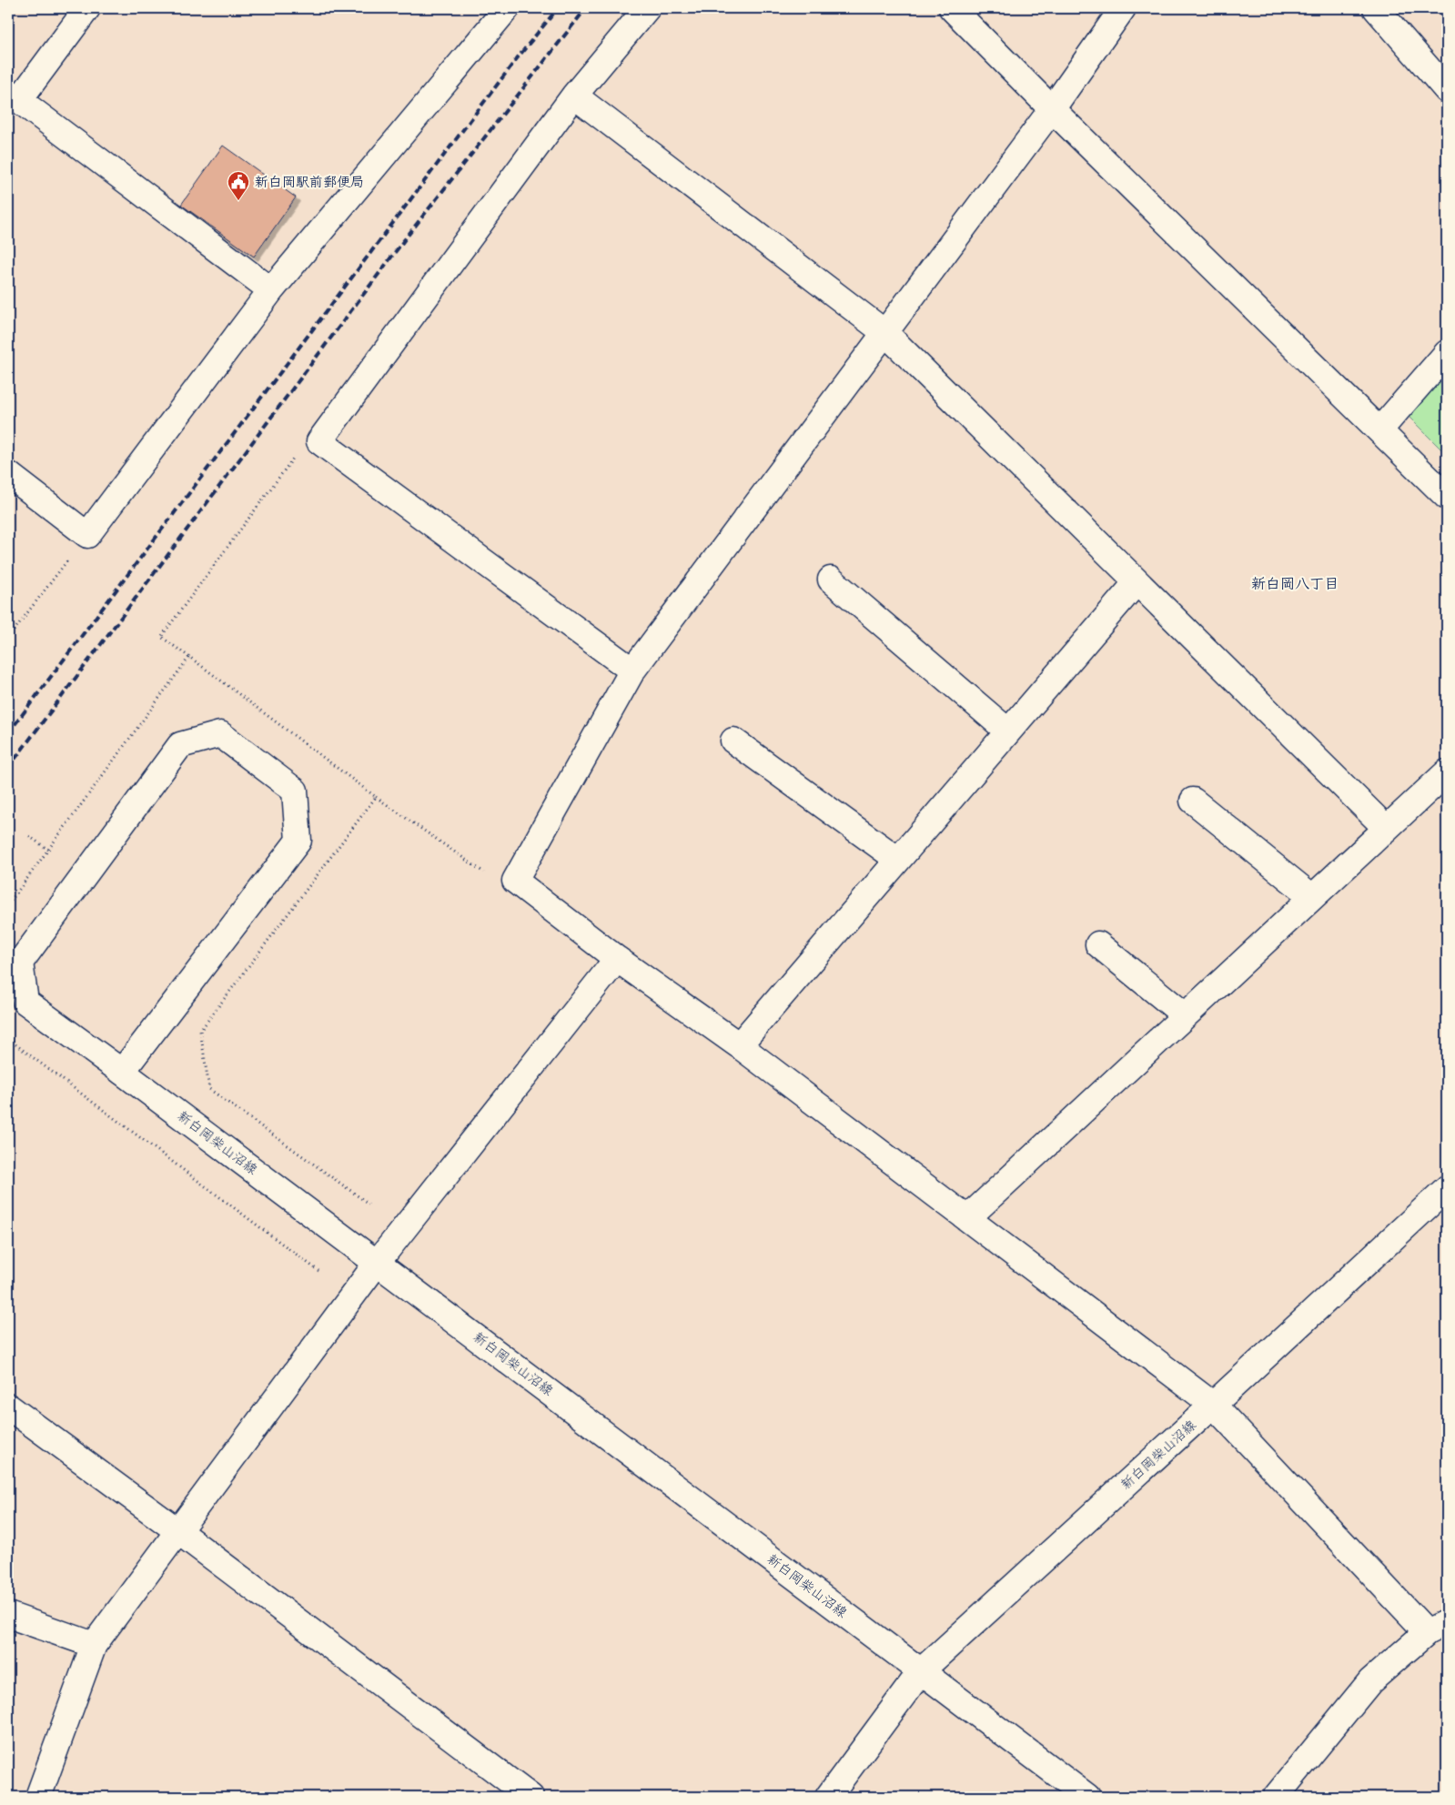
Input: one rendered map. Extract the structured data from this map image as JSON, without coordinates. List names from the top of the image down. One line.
{"streets":{"street":["新白岡柴山沼線"]},"districts":["新白岡八丁目"],"places":{"public building":["新白岡駅前郵便局"]}}
